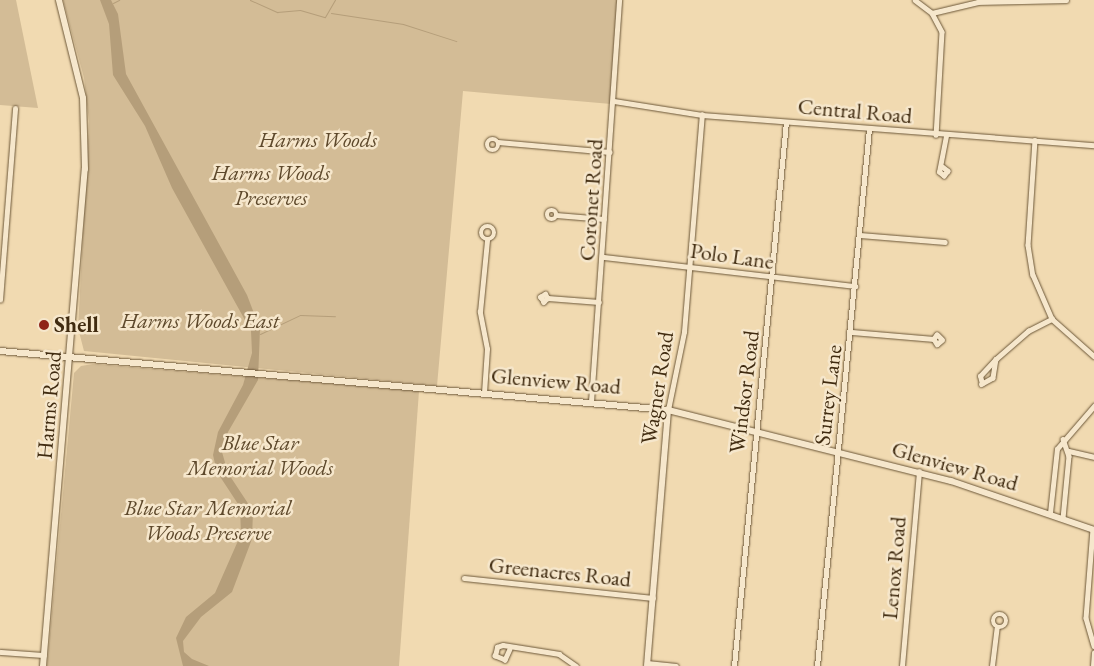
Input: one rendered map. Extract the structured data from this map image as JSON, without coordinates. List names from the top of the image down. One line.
{"streets":{"main road":["Glenview Road","Harms Road"],"street":["Central Road","Coronet Road","Polo Lane","Wagner Road","Windsor Road","Surrey Lane","Lenox Road","Greenacres Road"]},"crossings":[["Central Road","Coronet Road"],["Central Road","Wagner Road"],["Central Road","Windsor Road"],["Central Road","Surrey Lane"],["Coronet Road","Polo Lane"],["Coronet Road","Glenview Road"],["Polo Lane","Wagner Road"],["Polo Lane","Windsor Road"],["Polo Lane","Surrey Lane"],["Glenview Road","Wagner Road"],["Glenview Road","Windsor Road"],["Glenview Road","Surrey Lane"],["Glenview Road","Harms Road"],["Glenview Road","Lenox Road"],["Wagner Road","Greenacres Road"]],"parks":["Harms Woods","Harms Woods Preserves","Harms Woods East","Blue Star Memorial Woods","Blue Star Memorial Woods Preserve"],"places":["Shell"]}
